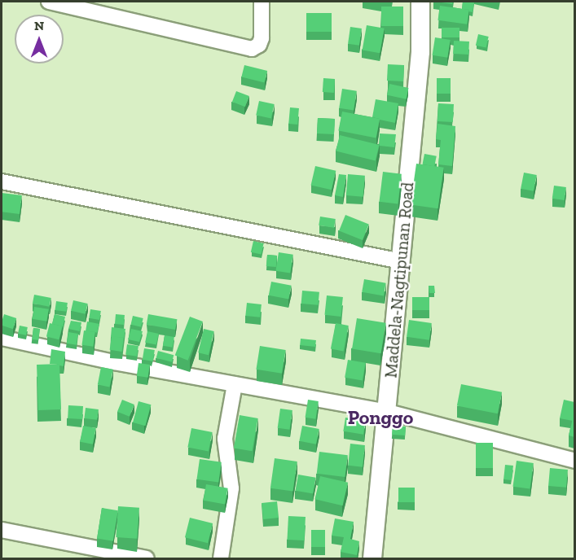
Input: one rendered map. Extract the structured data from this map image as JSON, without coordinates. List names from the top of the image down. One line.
{"streets":{"main road":["Maddela-Nagtipunan Road"]},"districts":["Ponggo"],"north":"top"}
